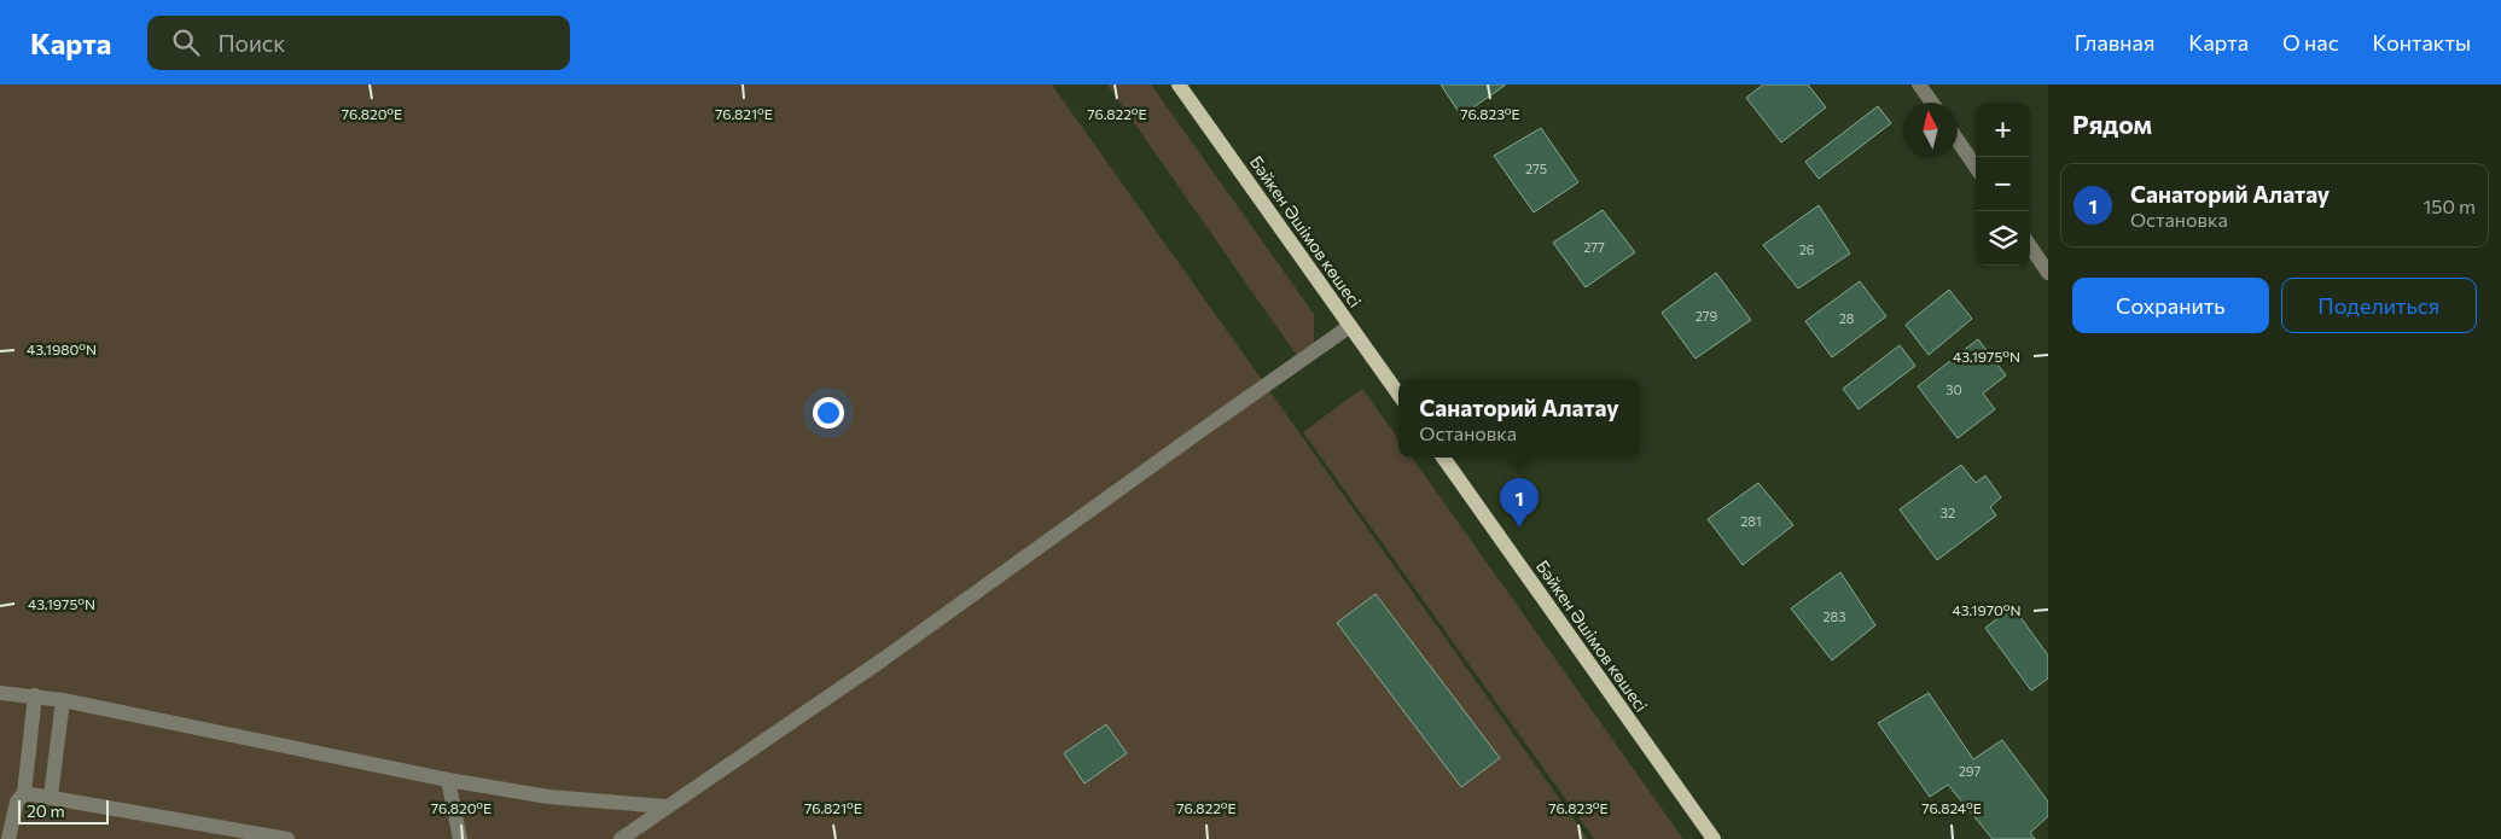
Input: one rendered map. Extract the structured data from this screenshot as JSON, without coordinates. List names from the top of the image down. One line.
{"streets":{"main road":["Бәйкен Әшімов көшесі"]},"house_numbers":["275","277","26","279","28","30","32","281","283","297"],"scale_bar":"20 m","north":"top","page":{"header":"Карта","search":"Поиск","nav":["Главная","Карта","О нас","Контакты"],"heading":"Рядом","map_buttons":["+","−"],"list":[{"mark":"1","name":"Санаторий Алатау","note":"Остановка","value":"150 m"}],"buttons":["Сохранить","Поделиться"],"popup":["Санаторий Алатау","Остановка"],"pins":"1","scale":"20 m"},"coordinates":["76.820°E","76.821°E","76.822°E","76.823°E","43.1980°N","43.1975°N","43.1970°N","76.824°E"]}
